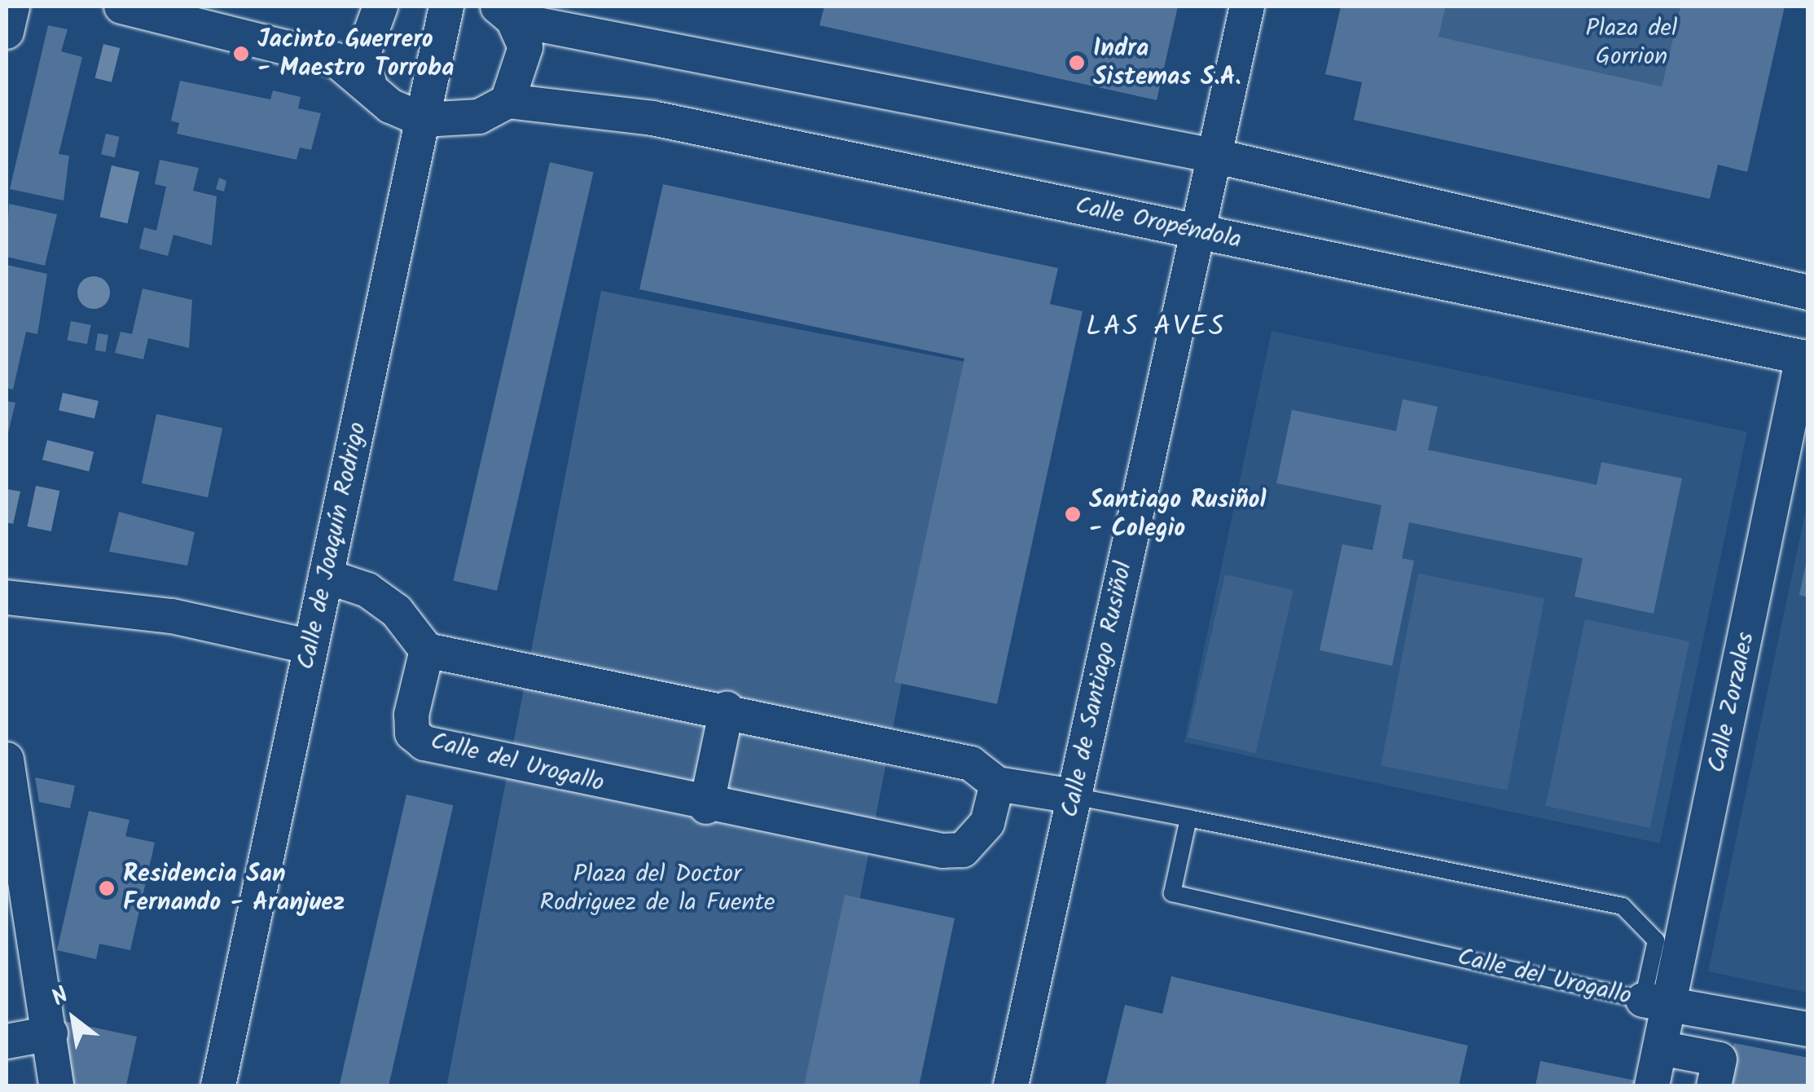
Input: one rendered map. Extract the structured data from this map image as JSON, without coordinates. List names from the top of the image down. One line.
{"streets":{"street":["Calle Oropéndola","Calle de Joaquín Rodrigo","Calle de Santiago Rusiñol","Calle Zorzales","Calle del Urogallo"]},"crossings":[["Calle Oropéndola","Calle de Joaquín Rodrigo"],["Calle Oropéndola","Calle de Santiago Rusiñol"],["Calle Oropéndola","Calle Zorzales"],["Calle de Santiago Rusiñol","Calle del Urogallo"],["Calle Zorzales","Calle del Urogallo"]],"districts":["LAS AVES"],"parks":["Plaza del Gorrion","Plaza del Doctor Rodriguez de la Fuente"],"places":["Jacinto Guerrero - Maestro Torroba","Indra Sistemas S.A.","Santiago Rusiñol - Colegio","Residencia San Fernando - Aranjuez"],"north":"top left"}
